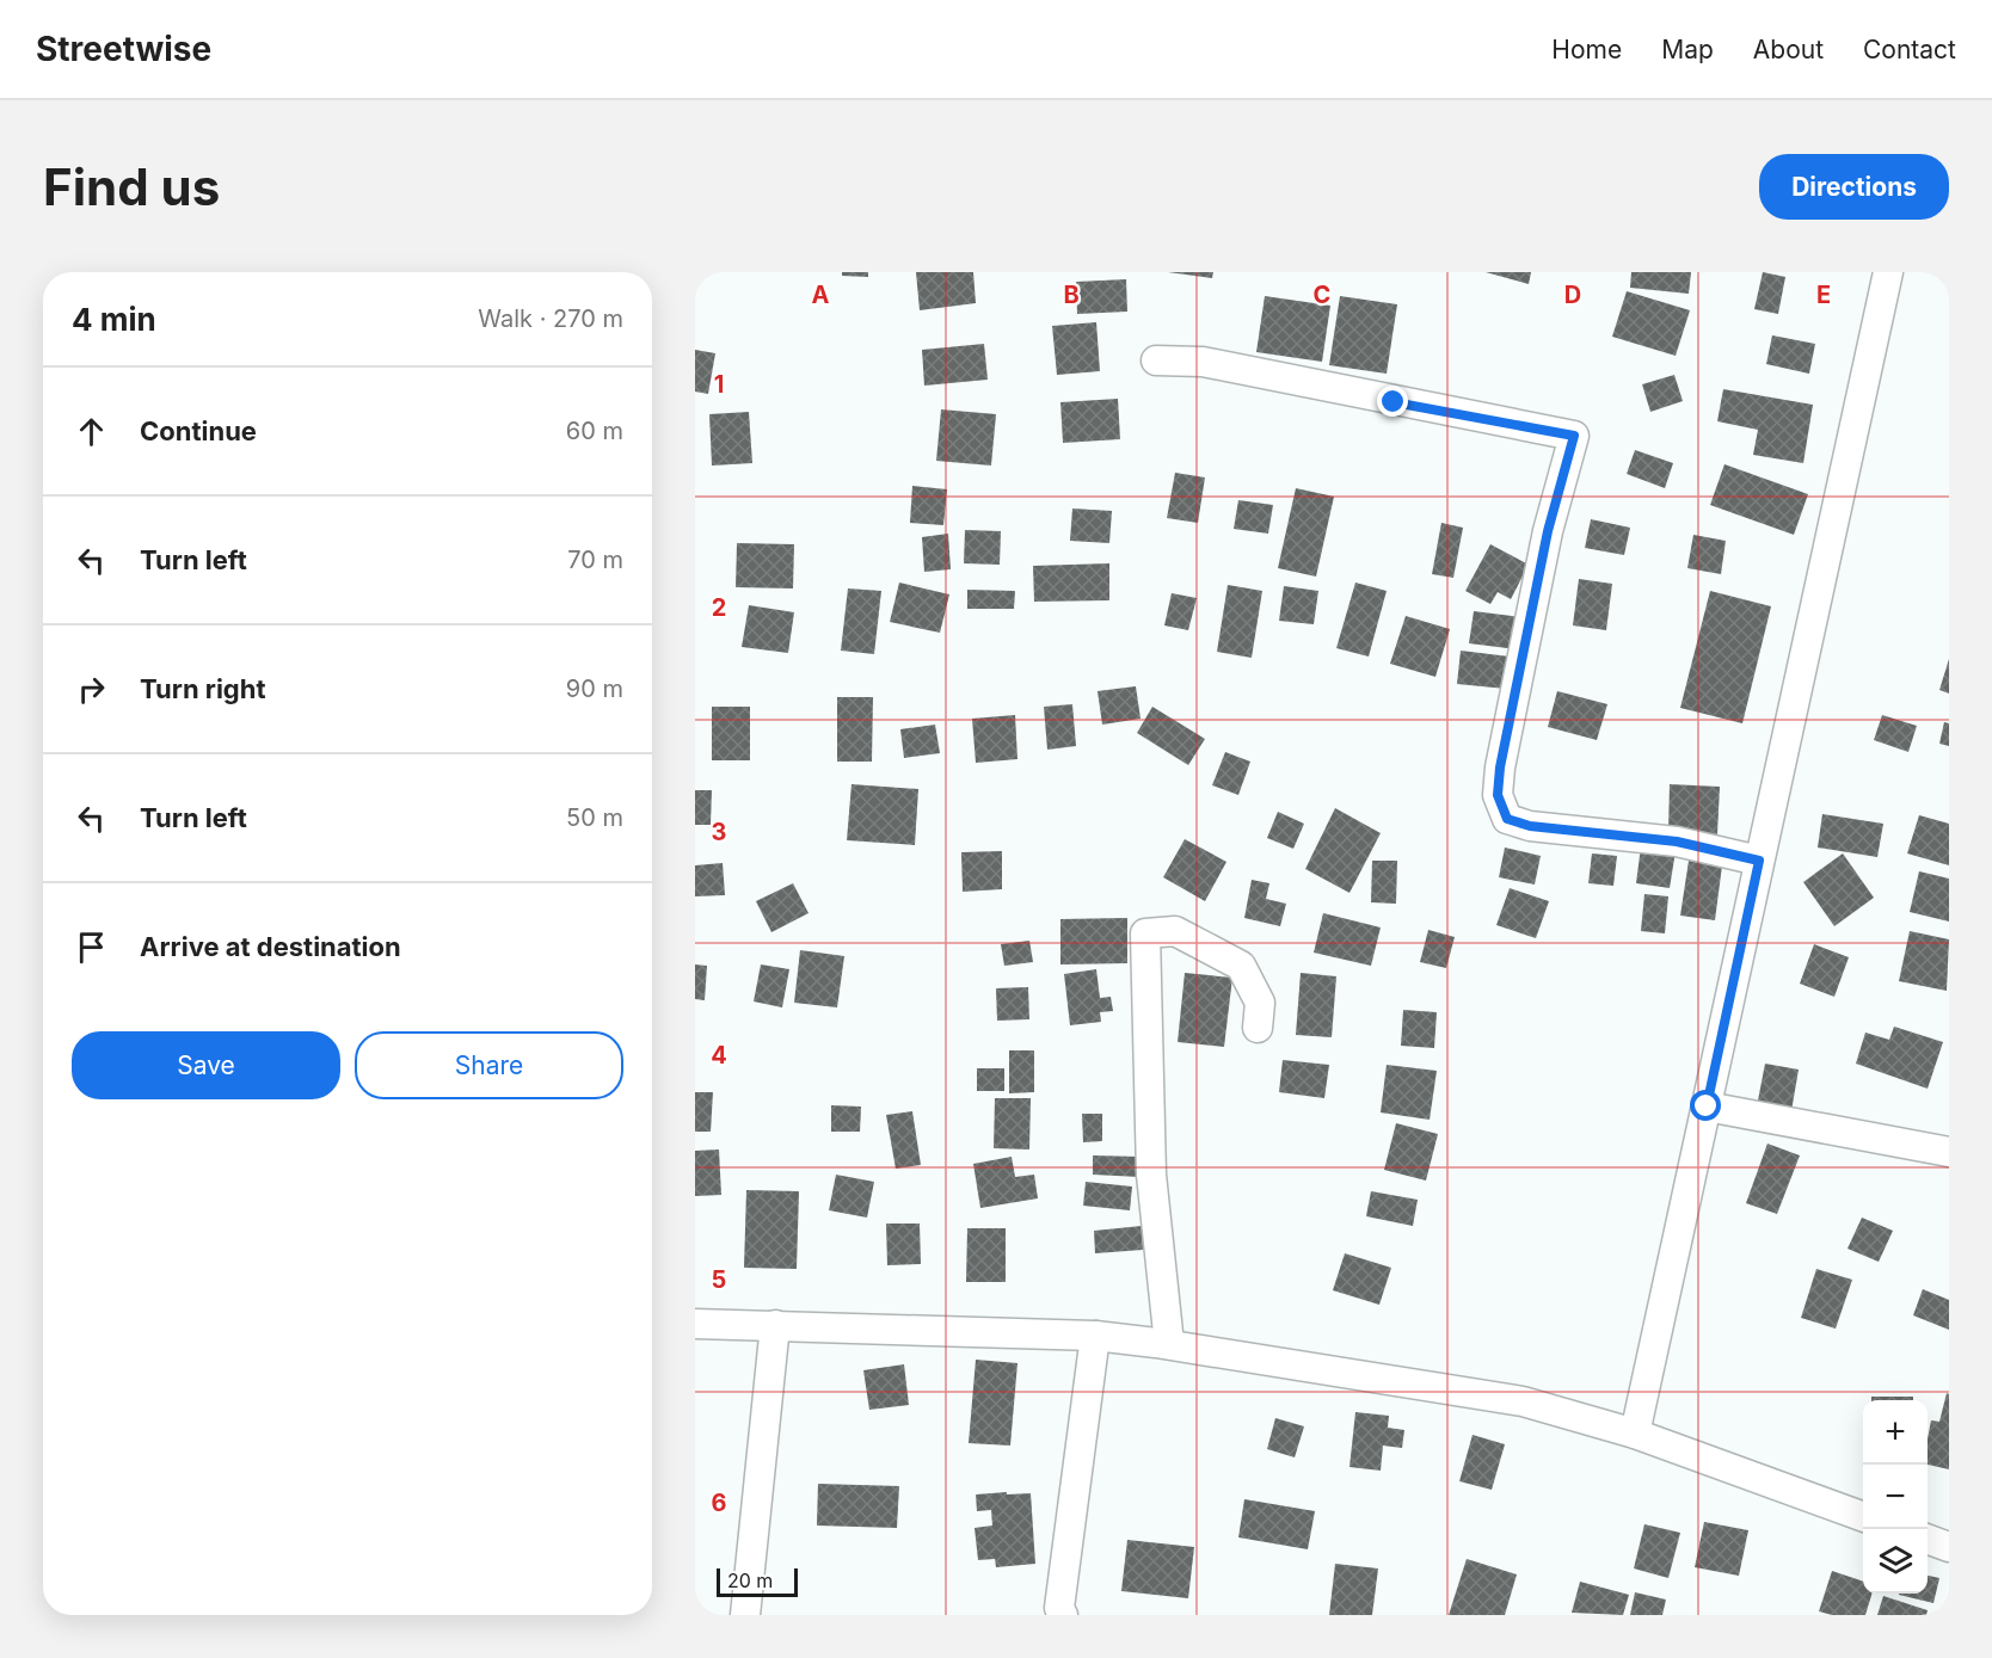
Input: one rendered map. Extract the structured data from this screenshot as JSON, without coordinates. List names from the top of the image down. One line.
{"scale_bar":"20 m","page":{"header":"Streetwise","nav":["Home","Map","About","Contact"],"buttons":["Directions",["Save","Share"]],"title":"Find us","heading":["4 min","Walk · 270 m"],"list":[["Continue","60 m"],["Turn left","70 m"],["Turn right","90 m"],["Turn left","50 m"],"Arrive at destination"],"map_buttons":["+","−"],"scale":"20 m"},"grid":{"columns":["A","B","C","D","E"],"rows":["1","2","3","4","5","6"]}}
